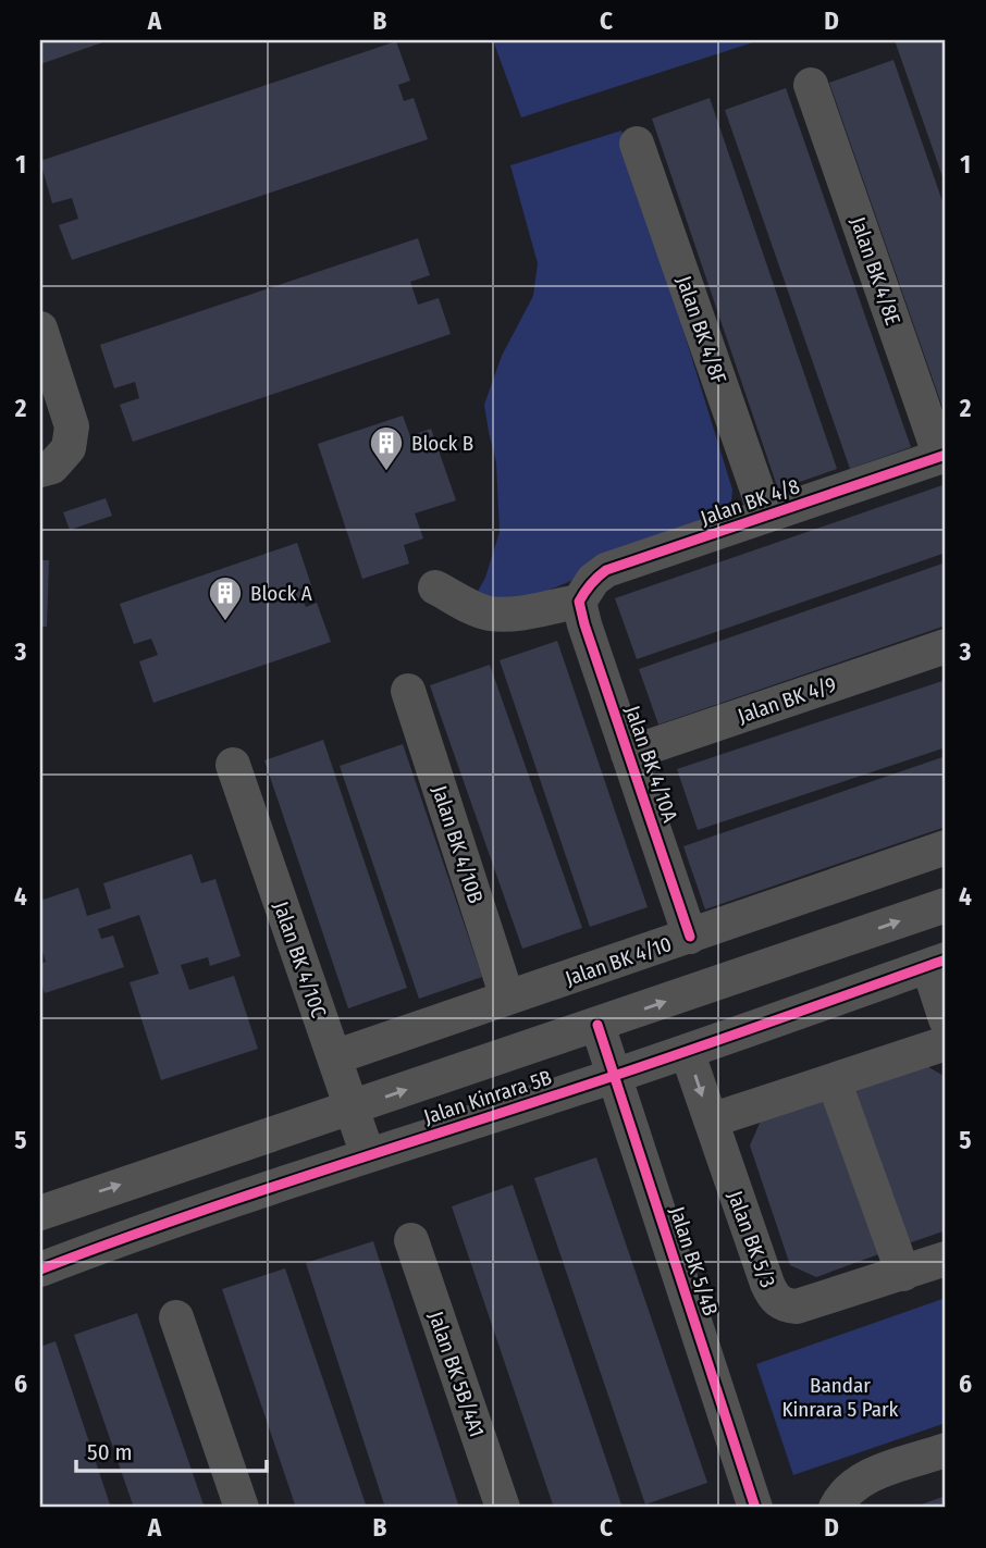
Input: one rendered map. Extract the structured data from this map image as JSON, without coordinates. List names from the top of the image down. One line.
{"streets":{"street":["Jalan BK 4/8E","Jalan BK 4/8F","Jalan BK 4/8","Jalan BK 4/9","Jalan BK 4/10A","Jalan BK 4/10B","Jalan BK 4/10C","Jalan BK 4/10","Jalan Kinrara 5B","Jalan BK 5/3","Jalan BK 5/4B","Jalan BK 5B/4A1"]},"crossings":[["Jalan BK 4/8E","Jalan BK 4/8"],["Jalan BK 4/8F","Jalan BK 4/8"],["Jalan BK 4/8","Jalan BK 4/10A"],["Jalan BK 4/9","Jalan BK 4/10A"],["Jalan BK 4/10A","Jalan BK 4/10"],["Jalan BK 4/10B","Jalan BK 4/10"],["Jalan BK 4/10C","Jalan BK 4/10"],["Jalan BK 4/10C","Jalan Kinrara 5B"],["Jalan Kinrara 5B","Jalan BK 5/3"],["Jalan Kinrara 5B","Jalan BK 5/4B"]],"parks":["Bandar Kinrara 5 Park"],"places":{"building":["Block B","Block A"]},"scale_bar":"50 m","grid":{"columns":["A","B","C","D"],"rows":["1","2","3","4","5","6"]}}
